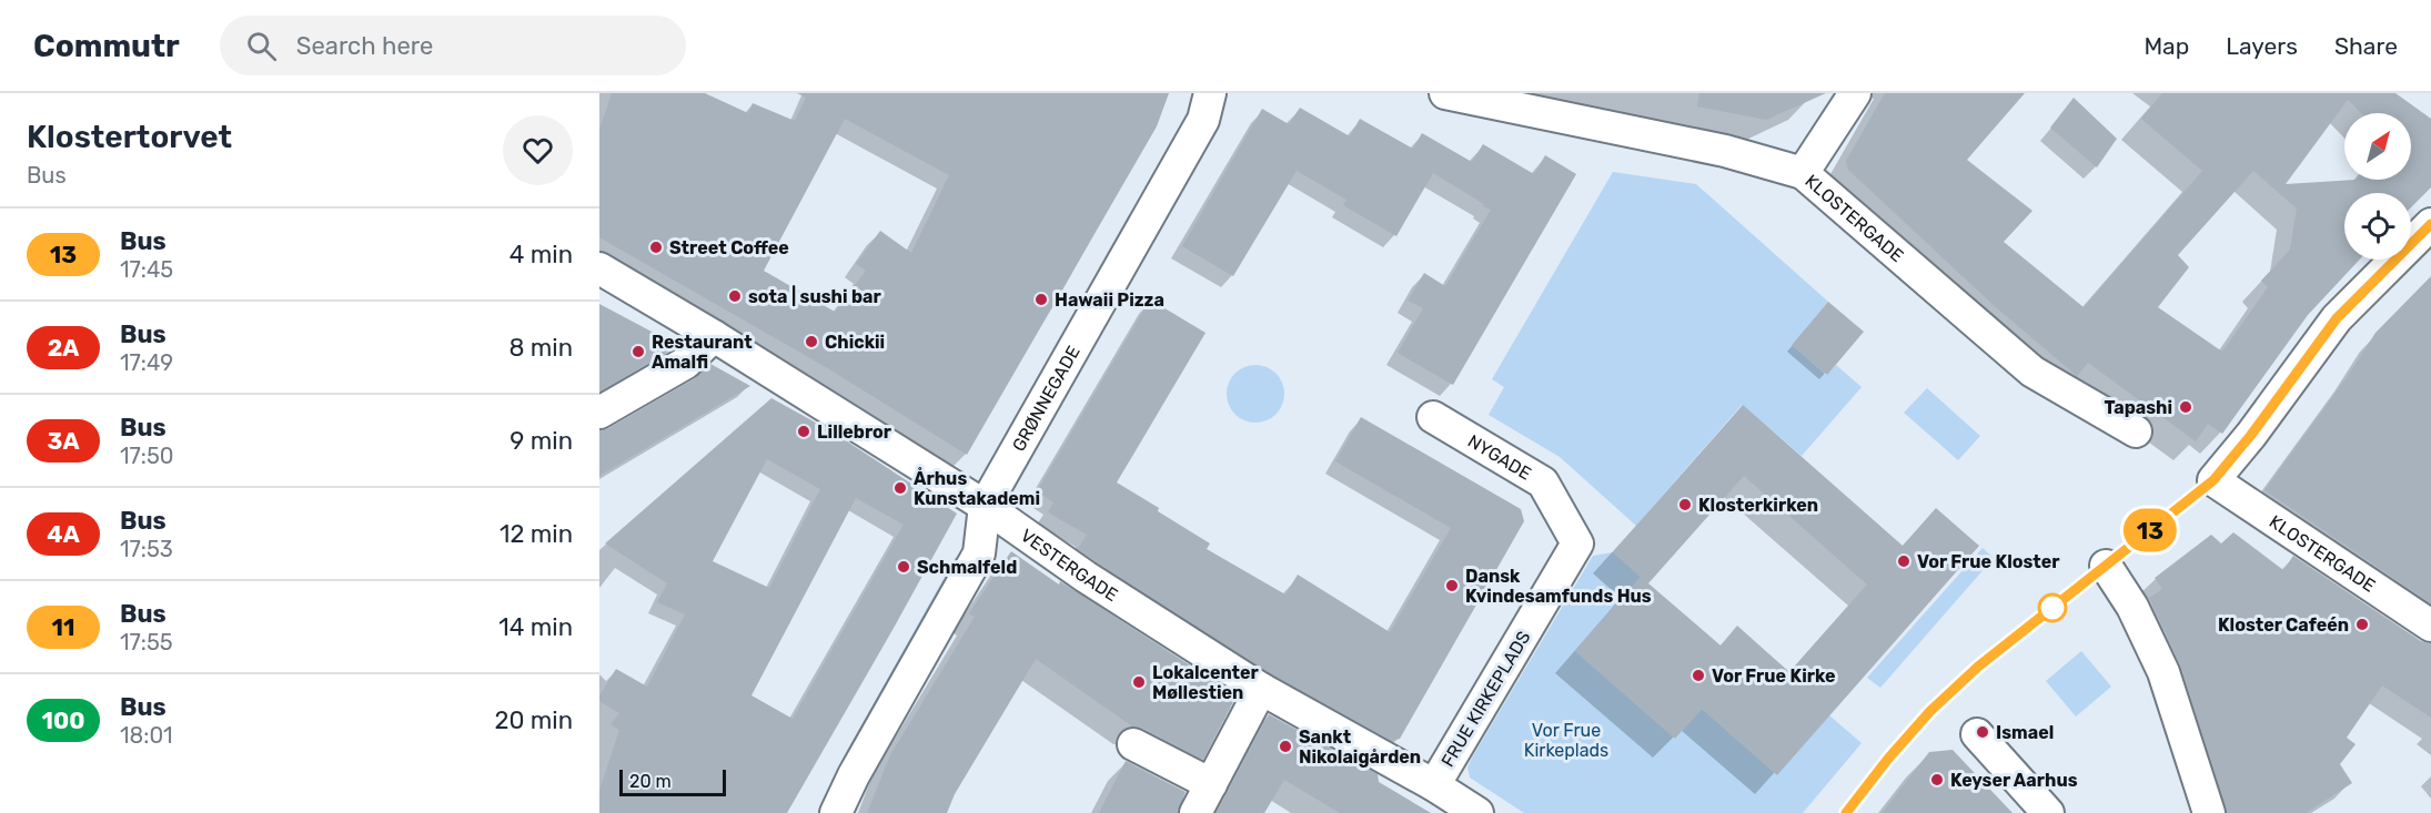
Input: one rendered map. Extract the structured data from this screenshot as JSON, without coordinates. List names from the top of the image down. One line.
{"streets":{"street":["KLOSTERGADE","GRØNNEGADE","NYGADE","VESTERGADE","FRUE KIRKEPLADS"]},"crossings":[["GRØNNEGADE","VESTERGADE"],["NYGADE","FRUE KIRKEPLADS"],["VESTERGADE","FRUE KIRKEPLADS"]],"parks":["Vor Frue Kirkeplads"],"places":["Street Coffee","sota | sushi bar","Hawaii Pizza","Chickii","Restaurant Amalfi","Tapashi","Lillebror","Århus Kunstakademi","Klosterkirken","Vor Frue Kloster","Schmalfeld","Dansk Kvindesamfunds Hus","Kloster Cafeén","Vor Frue Kirke","Lokalcenter Møllestien","Ismael","Sankt Nikolaigården","Keyser Aarhus"],"lines":["bus line 13"],"scale_bar":"20 m","north":"top right","page":{"header":"Commutr","search":"Search here","nav":["Map","Layers","Share"],"heading":["Klostertorvet","Bus"],"on_map":"13","list":[{"mark":"13","name":"Bus","note":"17:45","value":"4 min"},{"mark":"2A","name":"Bus","note":"17:49","value":"8 min"},{"mark":"3A","name":"Bus","note":"17:50","value":"9 min"},{"mark":"4A","name":"Bus","note":"17:53","value":"12 min"},{"mark":"11","name":"Bus","note":"17:55","value":"14 min"},{"mark":"100","name":"Bus","note":"18:01","value":"20 min"}],"scale":"20 m"}}
